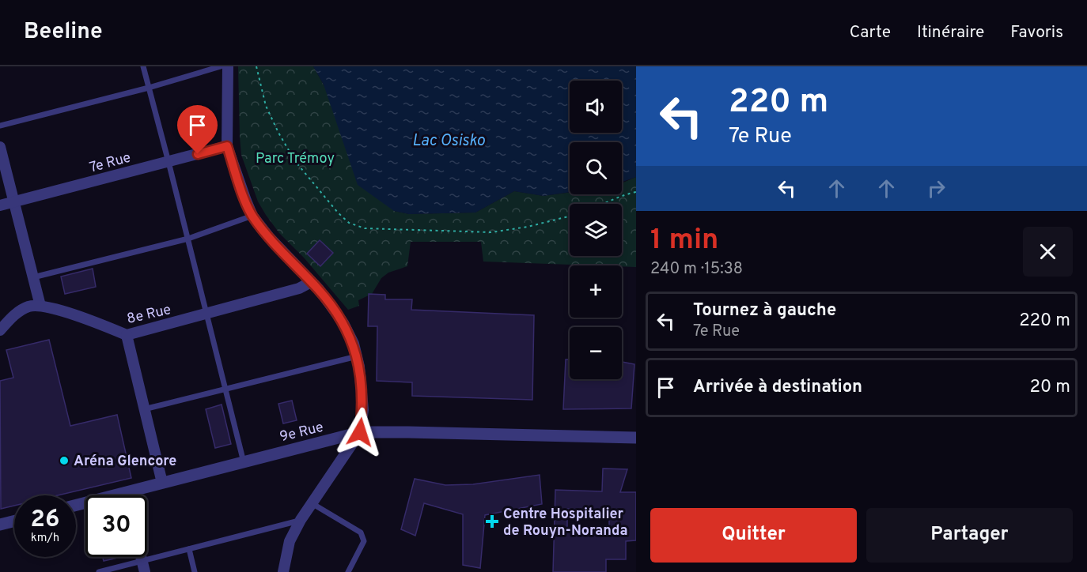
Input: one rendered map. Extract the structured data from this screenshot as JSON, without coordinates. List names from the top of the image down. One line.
{"streets":{"street":["7e Rue","8e Rue","9e Rue"]},"water":["Lac Osisko"],"parks":["Parc Trémoy"],"places":{"other":["Aréna Glencore"],"health":["Centre Hospitalier de Rouyn-Noranda"]},"page":{"header":"Beeline","nav":["Carte","Itinéraire","Favoris"],"turn":["220 m","7e Rue"],"map_buttons":["+","−"],"heading":["1 min","240 m · 15:38"],"list":[{"name":"Tournez à gauche","note":"7e Rue","value":"220 m"},{"name":"Arrivée à destination","value":"20 m"}],"speed":"26 km/h","limit":"30","buttons":["Quitter","Partager"]}}
